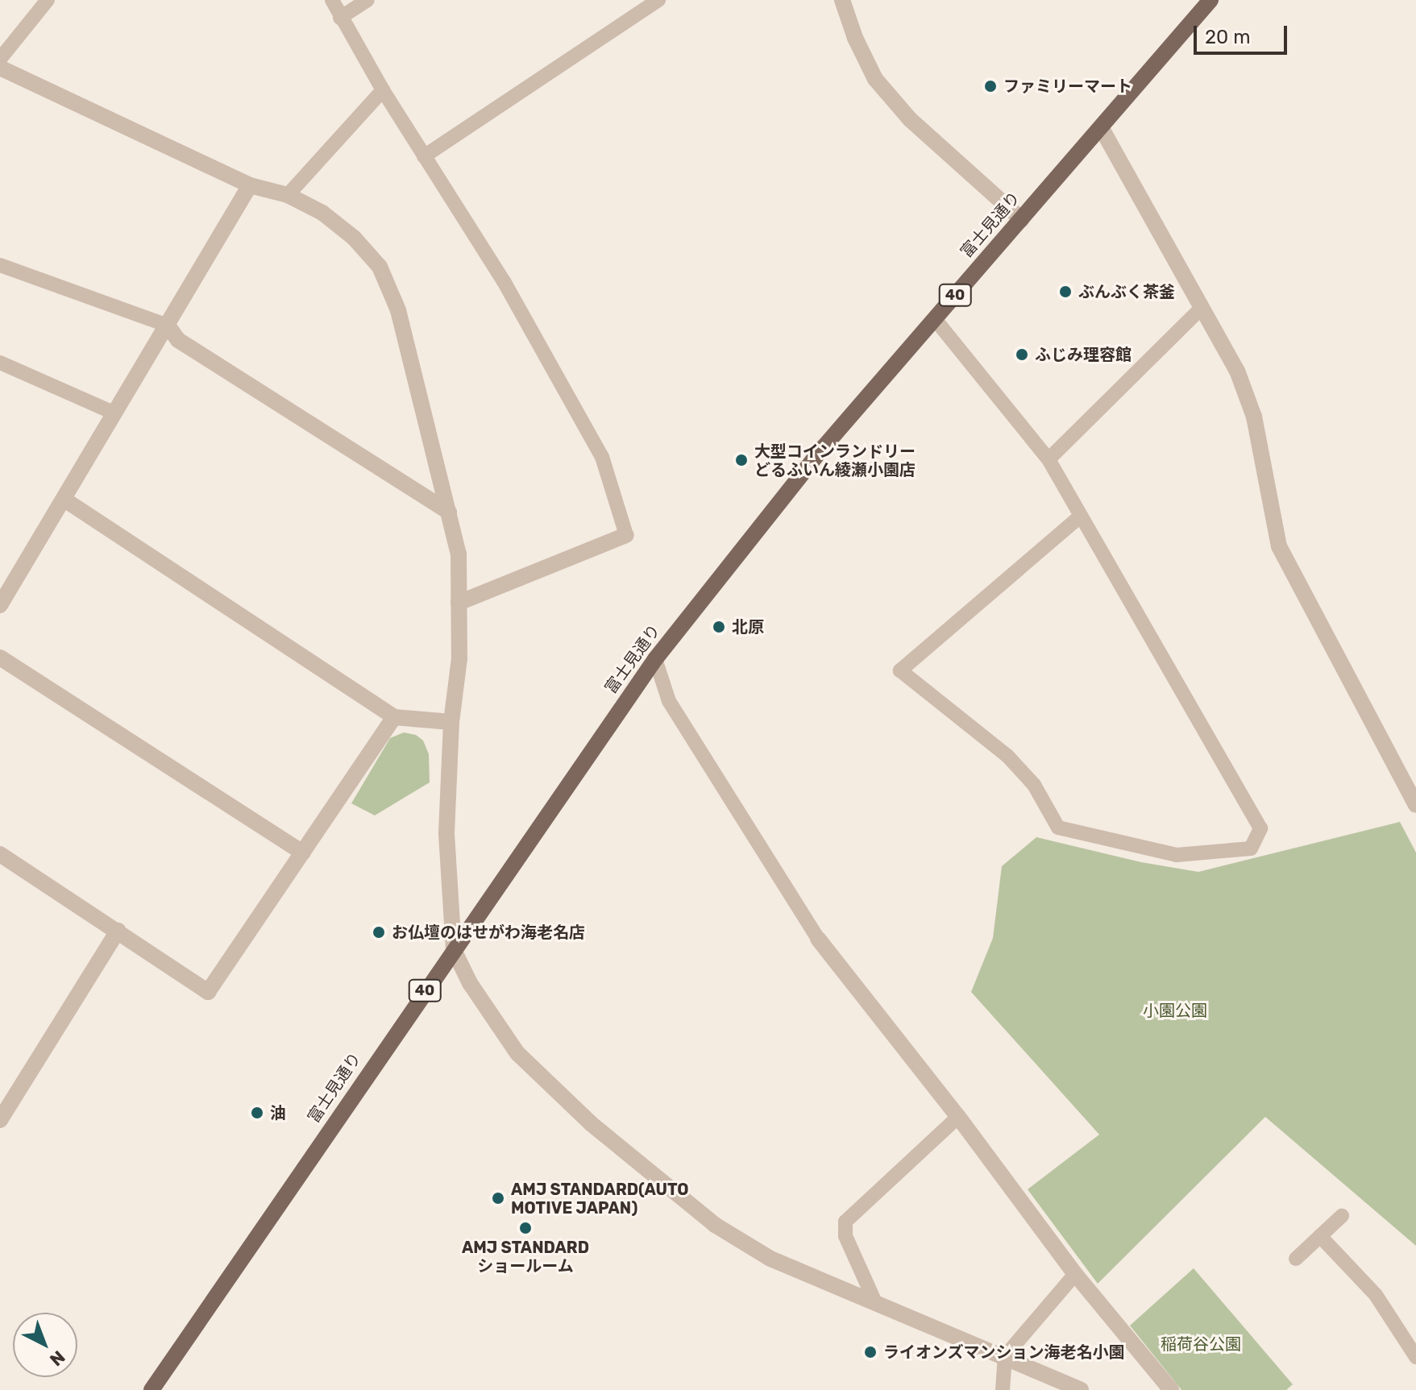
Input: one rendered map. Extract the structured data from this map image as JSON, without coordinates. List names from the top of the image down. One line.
{"streets":{"main road":["富士見通り","40"]},"parks":["小園公園","稲荷谷公園"],"places":["ファミリーマート","ぶんぶく茶釜","ふじみ理容館","大型コインランドリー どるふいん綾瀬小園店","北原","お仏壇のはせがわ海老名店","油","AMJ STANDARD(AUTO MOTIVE JAPAN)","AMJ STANDARD ショールーム","ライオンズマンション海老名小園"],"scale_bar":"20 m","north":"bottom right"}
